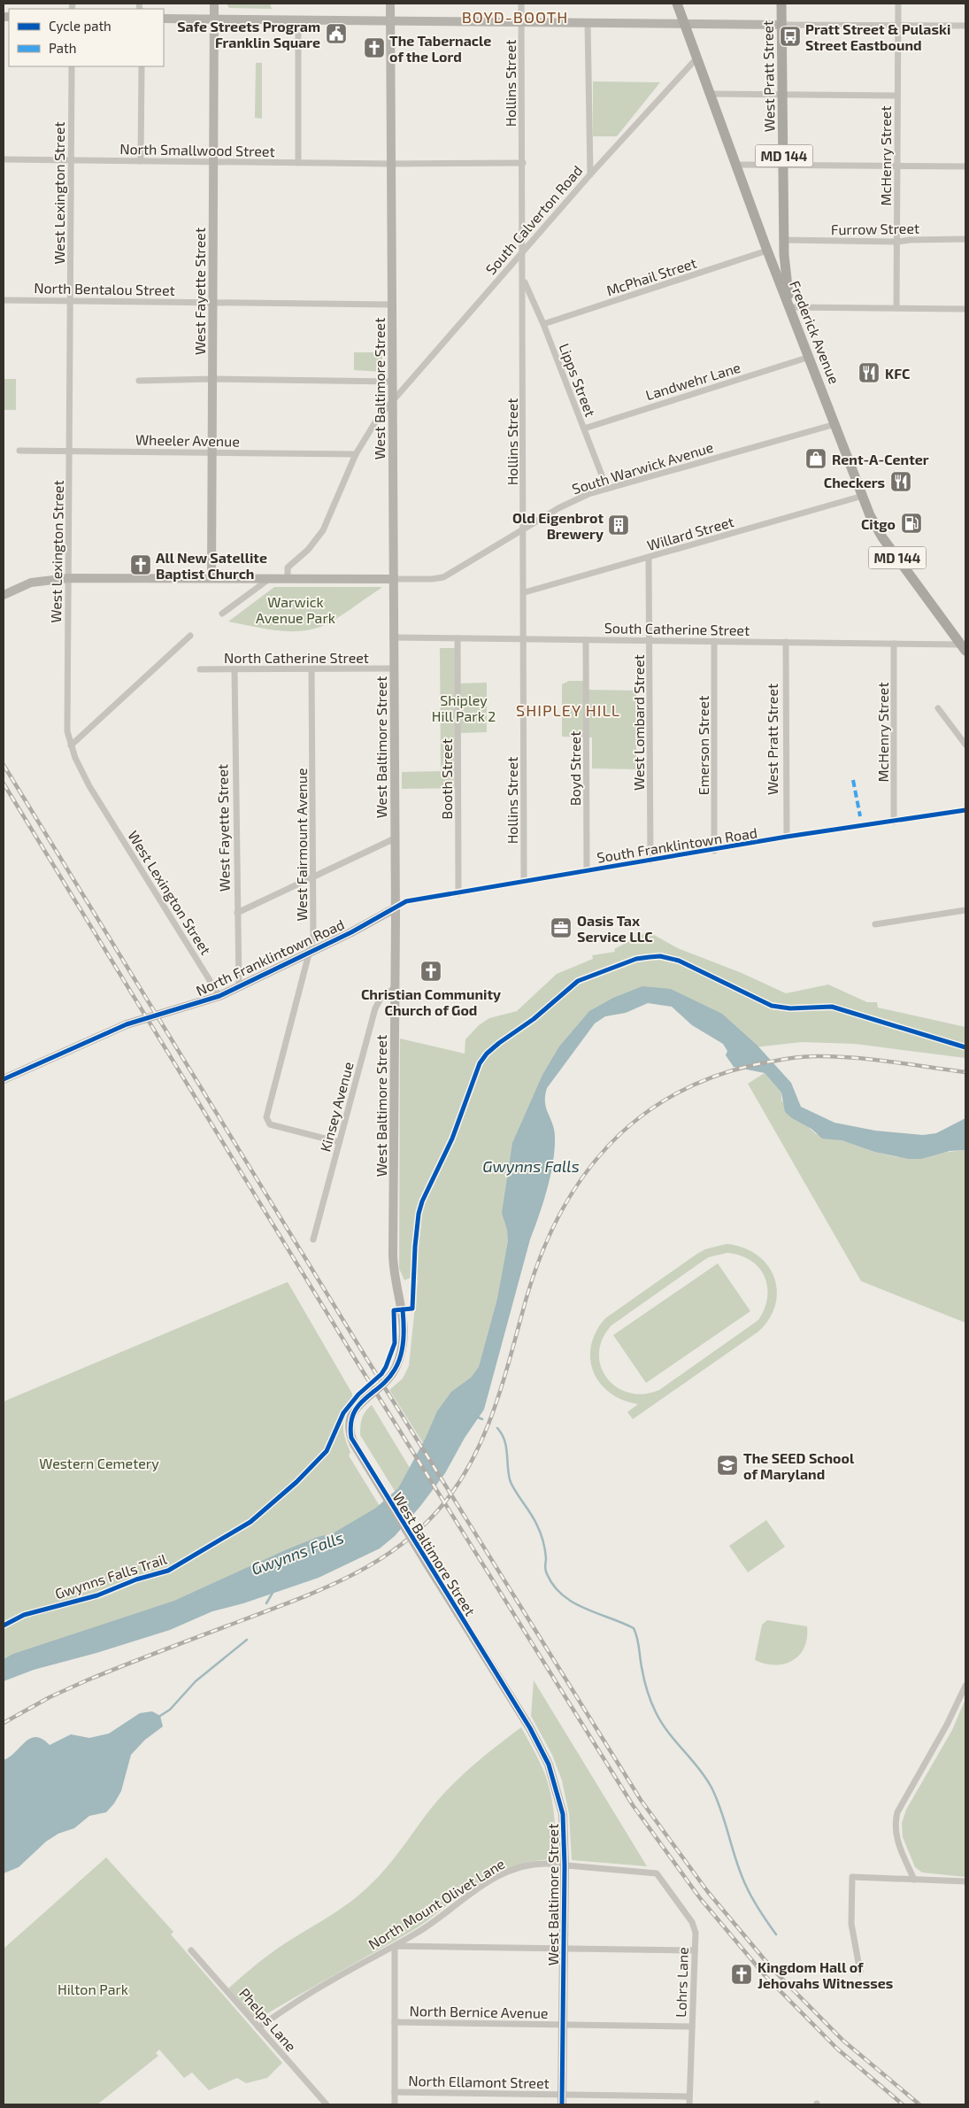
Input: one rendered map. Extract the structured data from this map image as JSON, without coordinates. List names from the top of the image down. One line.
{"streets":{"main road":["West Pratt Street","MD 144","West Fayette Street","Frederick Avenue","West Baltimore Street","North Franklintown Road"],"street":["Hollins Street","North Smallwood Street","McHenry Street","West Lexington Street","South Calverton Road","Furrow Street","McPhail Street","North Bentalou Street","Lipps Street","Landwehr Lane","Wheeler Avenue","South Warwick Avenue","Willard Street","South Catherine Street","North Catherine Street","West Lombard Street","Emerson Street","Boyd Street","Booth Street","West Fairmount Avenue","South Franklintown Road","Kinsey Avenue","North Mount Olivet Lane","Lohrs Lane","North Bernice Avenue","Phelps Lane","North Ellamont Street"],"cycle path":["Gwynns Falls Trail"]},"crossings":[["West Pratt Street","Furrow Street"],["West Pratt Street","Frederick Avenue"],["West Pratt Street","South Catherine Street"],["West Pratt Street","South Franklintown Road"],["Hollins Street","North Smallwood Street"],["Hollins Street","South Calverton Road"],["Hollins Street","Lipps Street"],["Hollins Street","South Warwick Avenue"],["Hollins Street","Willard Street"],["Hollins Street","South Catherine Street"],["Hollins Street","South Franklintown Road"],["North Smallwood Street","West Lexington Street"],["North Smallwood Street","West Fayette Street"],["North Smallwood Street","West Baltimore Street"],["McHenry Street","Furrow Street"],["McHenry Street","South Catherine Street"],["McHenry Street","South Franklintown Road"],["West Lexington Street","North Bentalou Street"],["West Lexington Street","Wheeler Avenue"],["West Lexington Street","North Franklintown Road"],["South Calverton Road","Frederick Avenue"],["South Calverton Road","West Baltimore Street"],["South Calverton Road","Wheeler Avenue"],["McPhail Street","Frederick Avenue"],["McPhail Street","Lipps Street"],["North Bentalou Street","West Fayette Street"],["North Bentalou Street","West Baltimore Street"],["West Fayette Street","Wheeler Avenue"],["West Fayette Street","North Catherine Street"],["West Fayette Street","North Franklintown Road"],["Frederick Avenue","Landwehr Lane"],["Frederick Avenue","South Warwick Avenue"],["Frederick Avenue","Willard Street"],["Frederick Avenue","South Catherine Street"],["Lipps Street","Landwehr Lane"],["Lipps Street","South Warwick Avenue"],["West Baltimore Street","South Warwick Avenue"],["West Baltimore Street","South Catherine Street"],["West Baltimore Street","North Catherine Street"],["West Baltimore Street","South Franklintown Road"],["West Baltimore Street","North Franklintown Road"],["West Baltimore Street","Kinsey Avenue"],["West Baltimore Street","North Mount Olivet Lane"],["West Baltimore Street","North Bernice Avenue"],["West Baltimore Street","North Ellamont Street"],["Willard Street","West Lombard Street"],["South Catherine Street","West Lombard Street"],["South Catherine Street","Emerson Street"],["South Catherine Street","Boyd Street"],["South Catherine Street","Booth Street"],["North Catherine Street","West Fairmount Avenue"],["West Lombard Street","South Franklintown Road"],["Emerson Street","South Franklintown Road"],["Boyd Street","South Franklintown Road"],["Booth Street","South Franklintown Road"],["West Fairmount Avenue","North Franklintown Road"],["West Fairmount Avenue","Kinsey Avenue"],["South Franklintown Road","North Franklintown Road"],["North Mount Olivet Lane","Lohrs Lane"],["North Mount Olivet Lane","Phelps Lane"],["Lohrs Lane","North Bernice Avenue"],["Lohrs Lane","North Ellamont Street"]],"districts":["BOYD-BOOTH","SHIPLEY HILL"],"water":["Gwynns Falls"],"parks":["Warwick Avenue Park","Shipley Hill Park 2","Western Cemetery","Hilton Park"],"places":{"public building":["Safe Streets Program Franklin Square"],"bus stop":["Pratt Street & Pulaski Street Eastbound"],"church":["The Tabernacle of the Lord","All New Satellite Baptist Church","Christian Community Church of God","Kingdom Hall of Jehovahs Witnesses"],"restaurant":["KFC","Checkers"],"shop":["Rent-A-Center"],"fuel station":["Citgo"],"building":["Old Eigenbrot Brewery"],"office":["Oasis Tax Service LLC"],"school or university":["The SEED School of Maryland"]},"legend":["Cycle path","Path"]}
